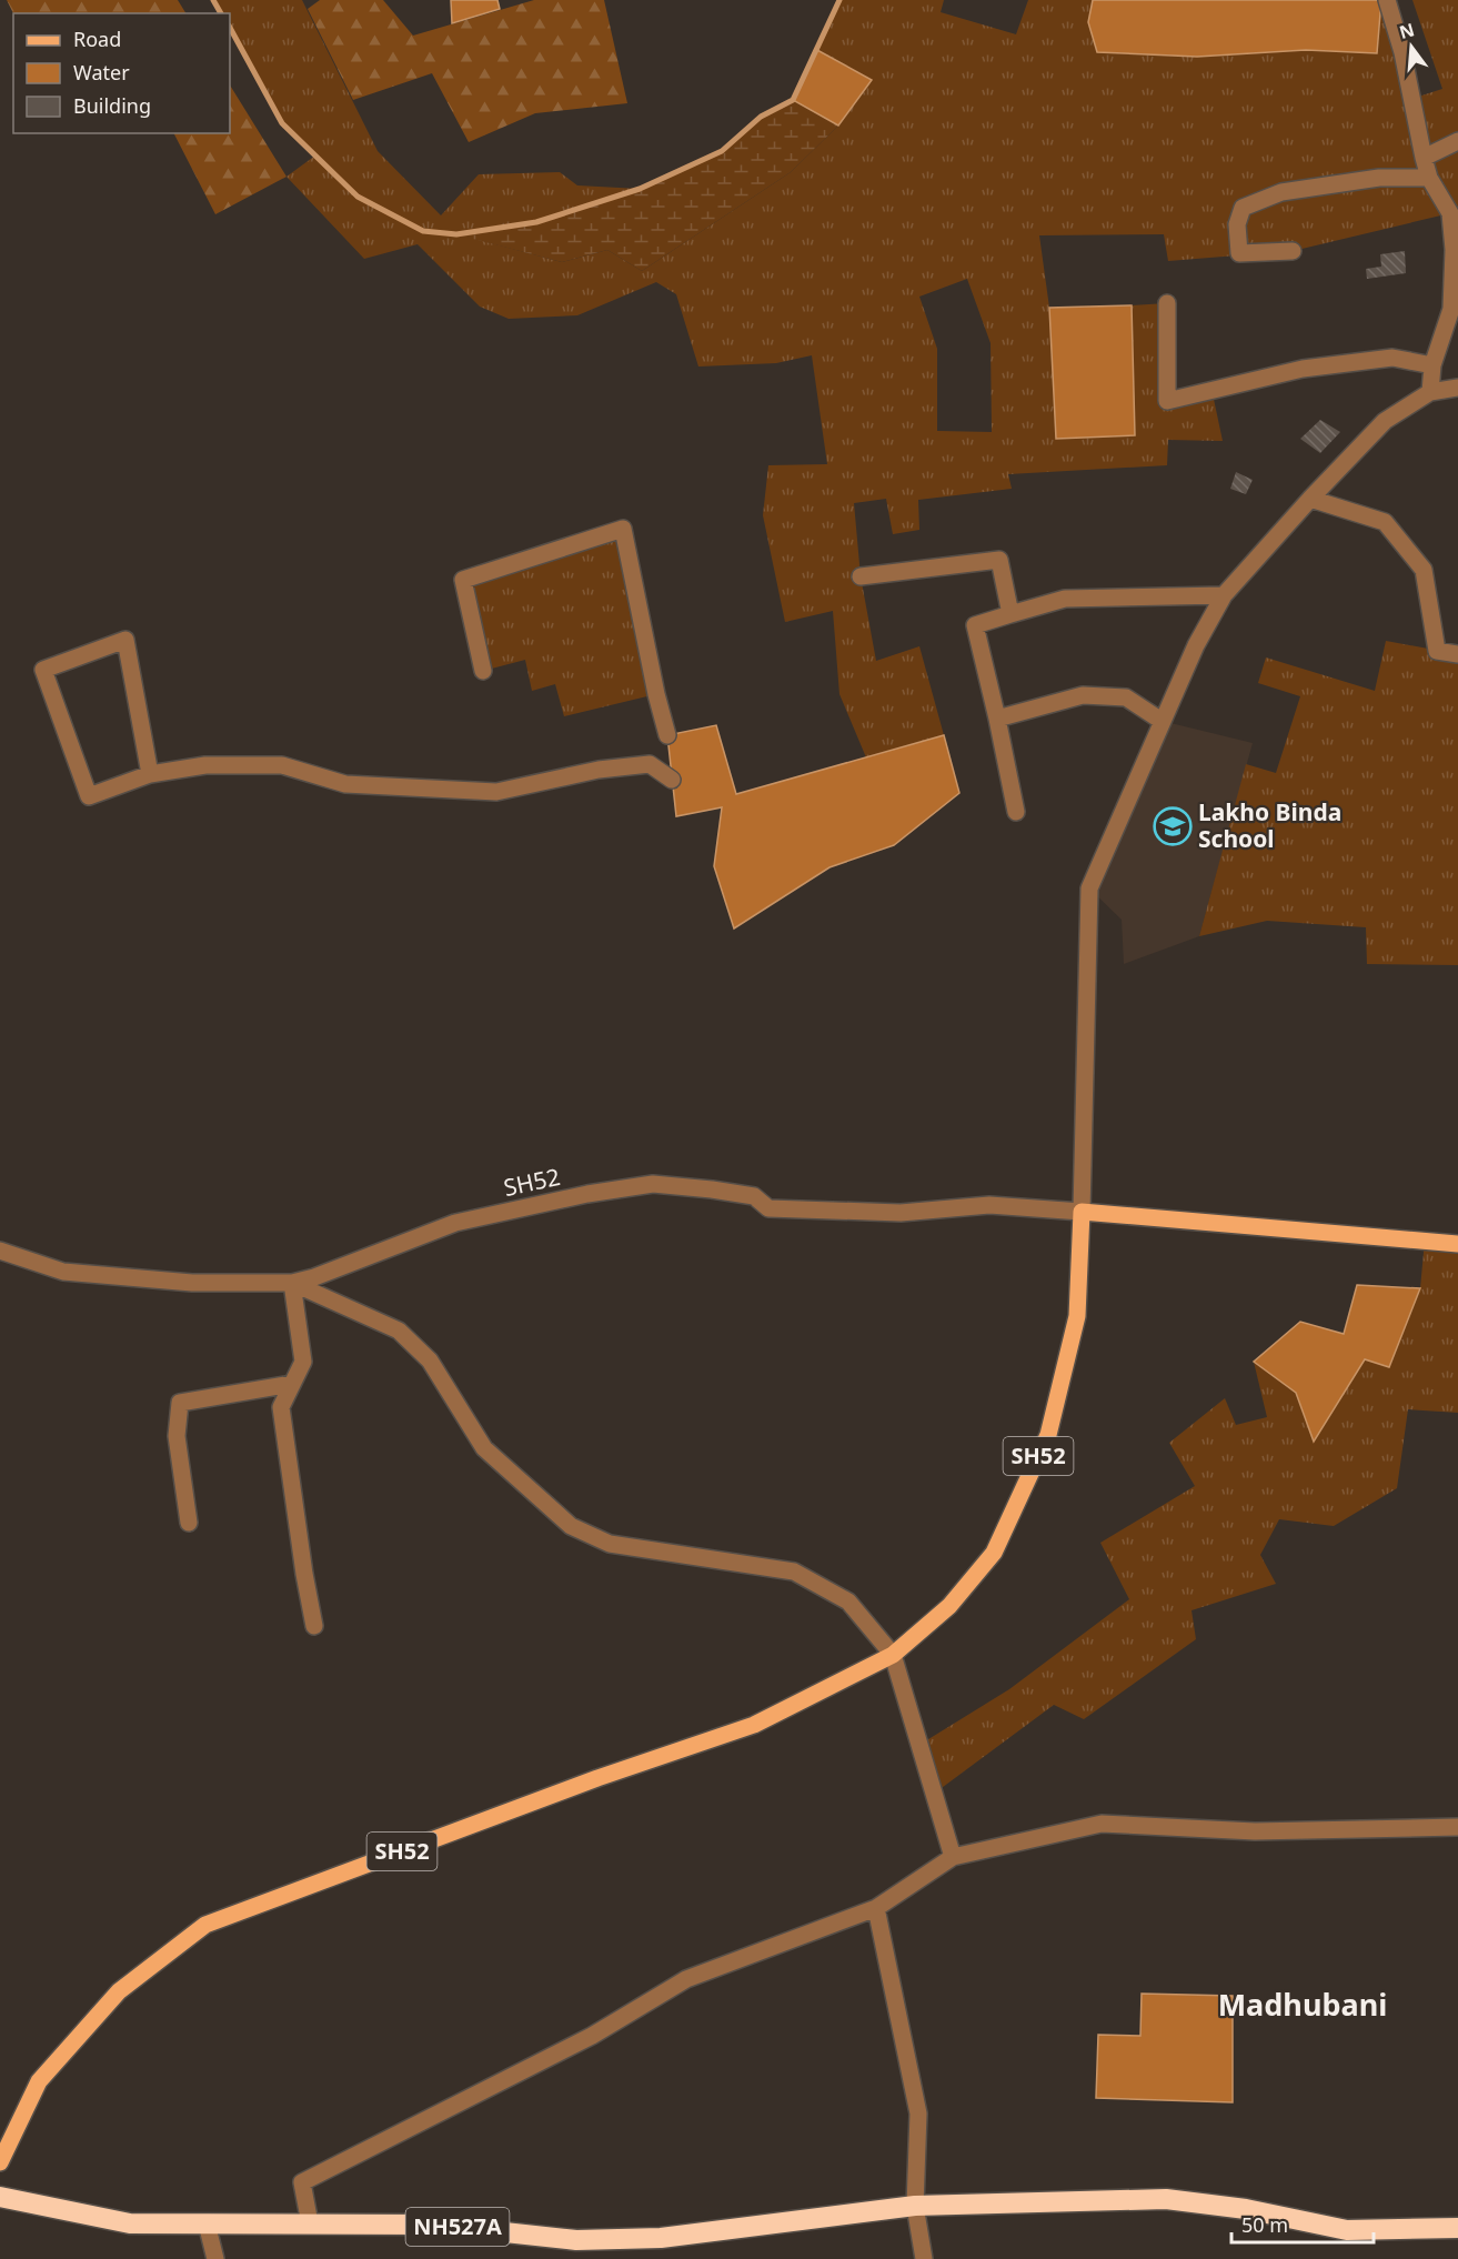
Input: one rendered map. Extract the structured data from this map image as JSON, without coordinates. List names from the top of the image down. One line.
{"streets":{"highway":["NH527A"],"main road":["SH52"]},"districts":["Madhubani"],"places":{"school or university":["Lakho Binda School"]},"legend":["Road","Water","Building"],"scale_bar":"50 m","north":"top"}
